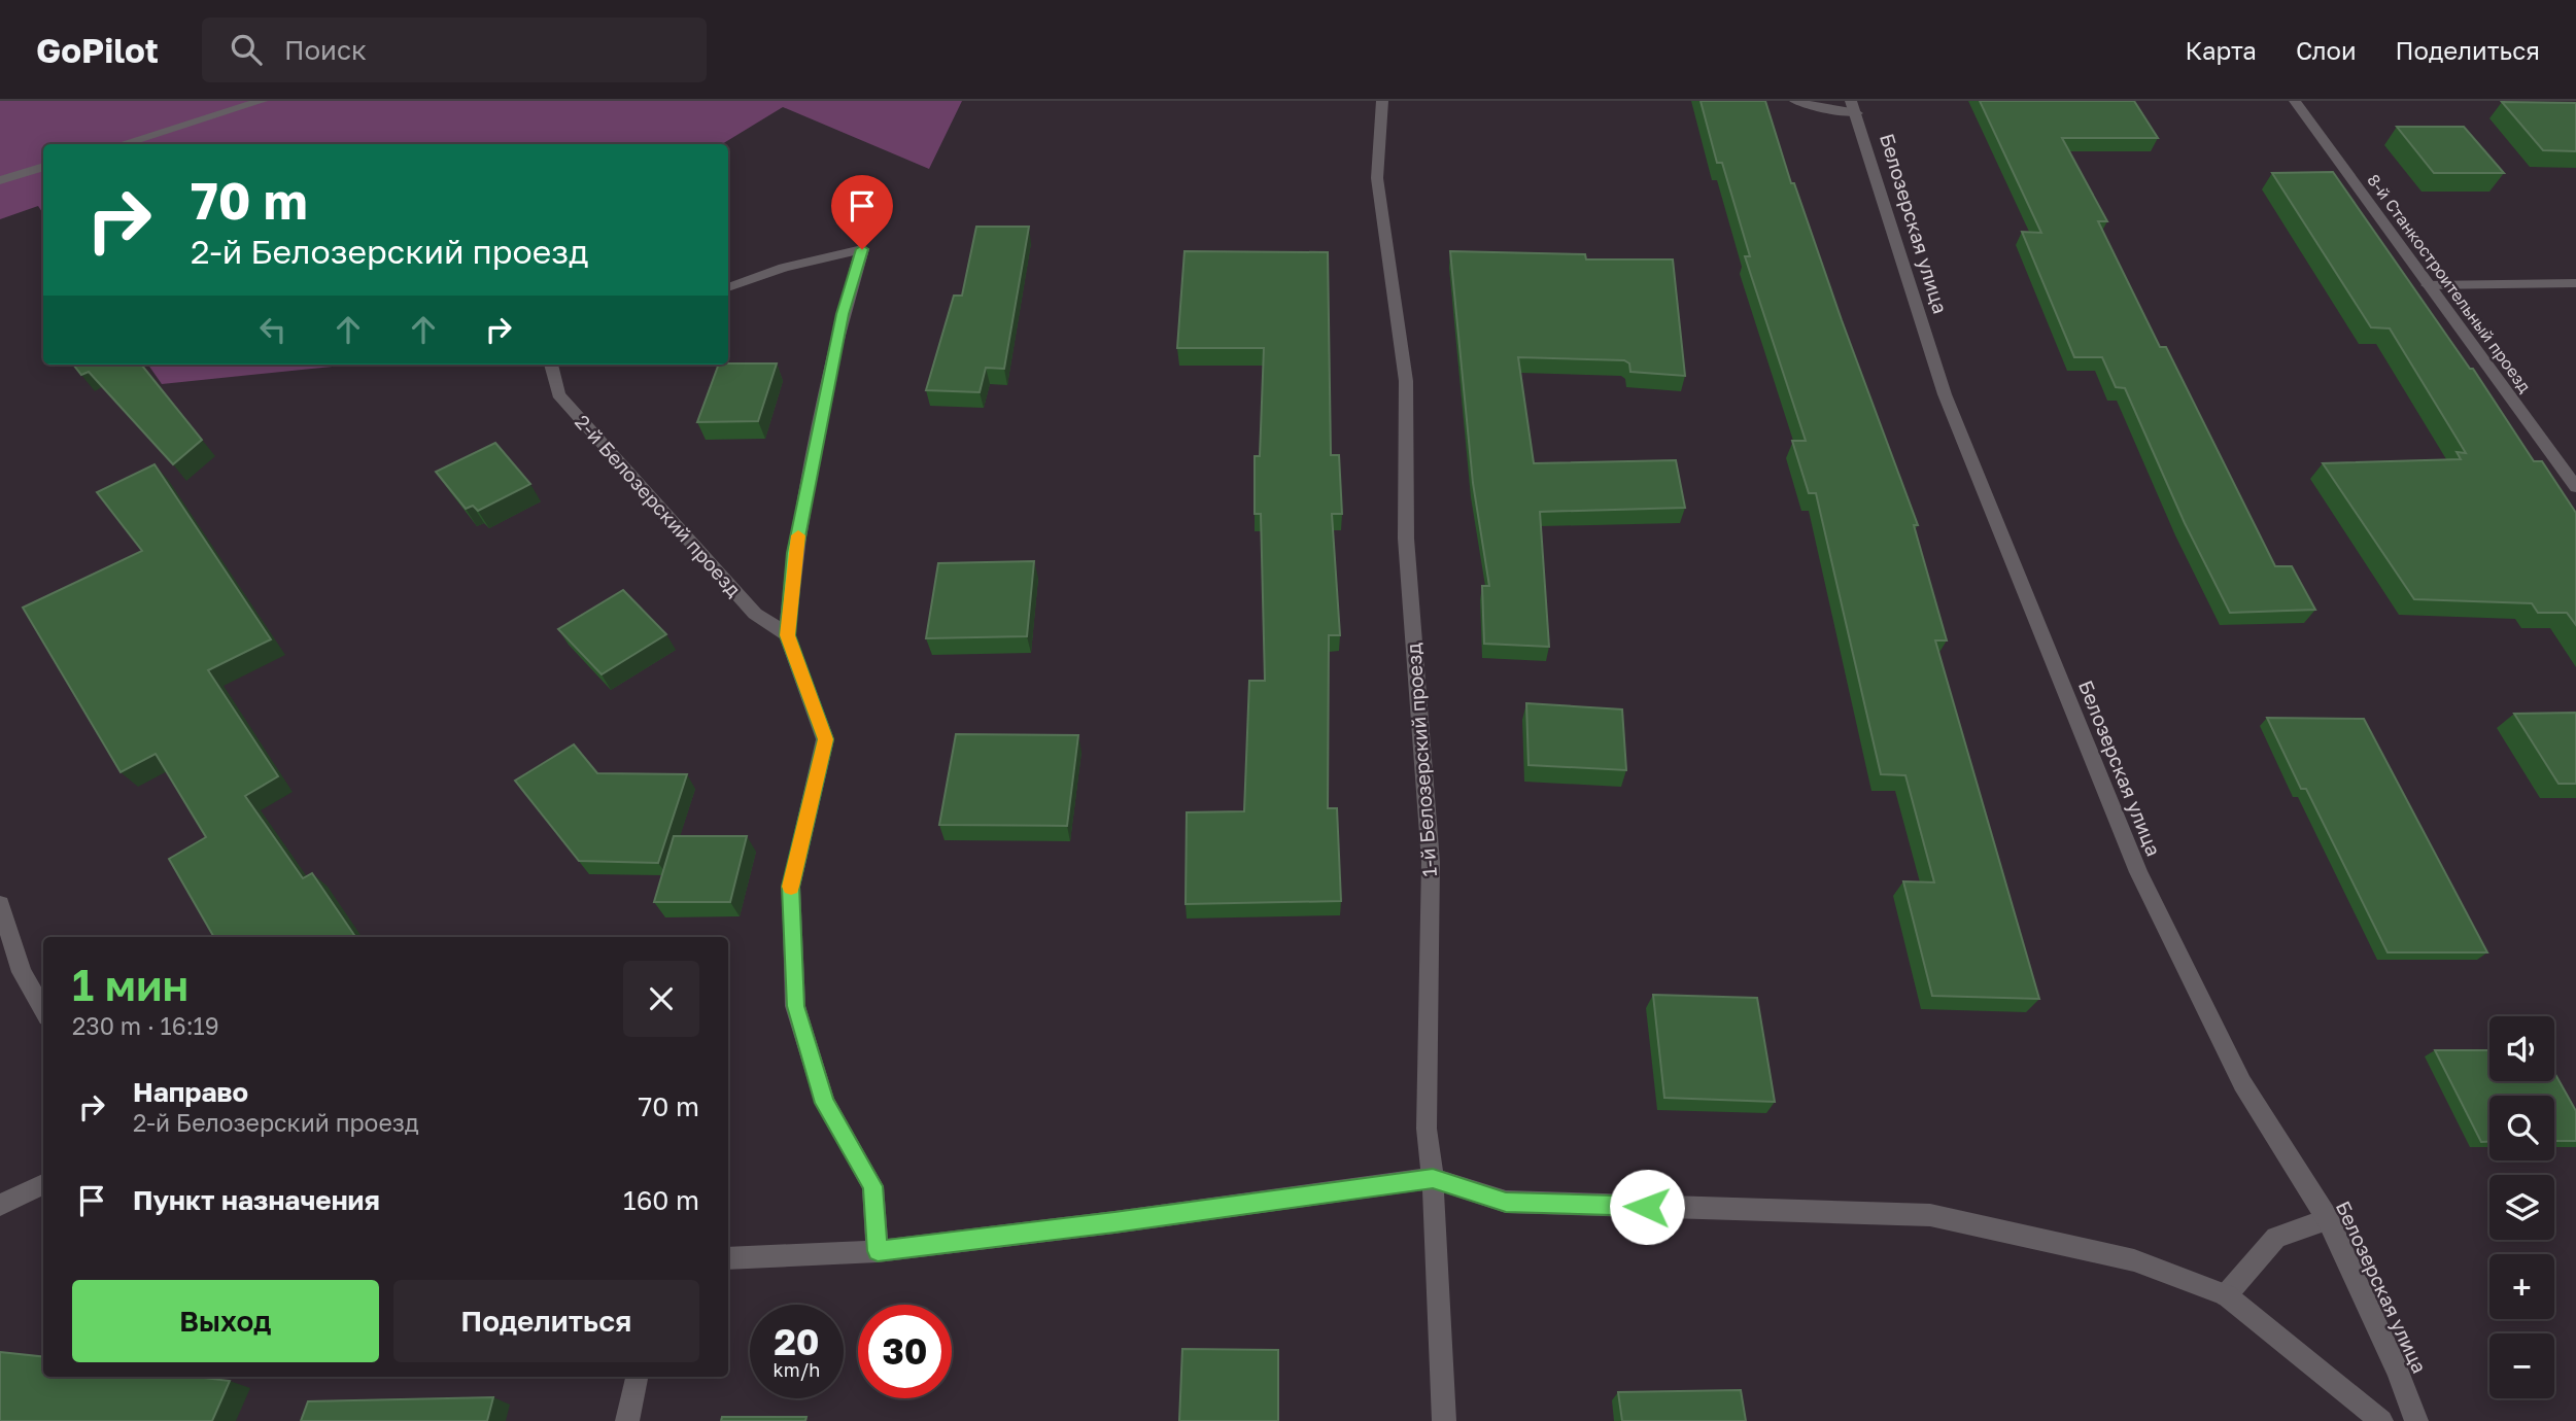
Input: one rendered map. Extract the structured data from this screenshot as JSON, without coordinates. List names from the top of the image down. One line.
{"streets":{"street":["Белозерская улица","8-й Станкостроительный проезд","2-й Белозерский проезд","1-й Белозерский проезд"]},"page":{"header":"GoPilot","search":"Поиск","nav":["Карта","Слои","Поделиться"],"turn":["70 m","2-й Белозерский проезд"],"heading":["1 мин","230 m · 16:19"],"map_buttons":["+","−"],"list":[{"name":"Направо","note":"2-й Белозерский проезд","value":"70 m"},{"name":"Пункт назначения","value":"160 m"}],"buttons":["Выход","Поделиться"],"speed":"20 km/h","limit":"30"}}
